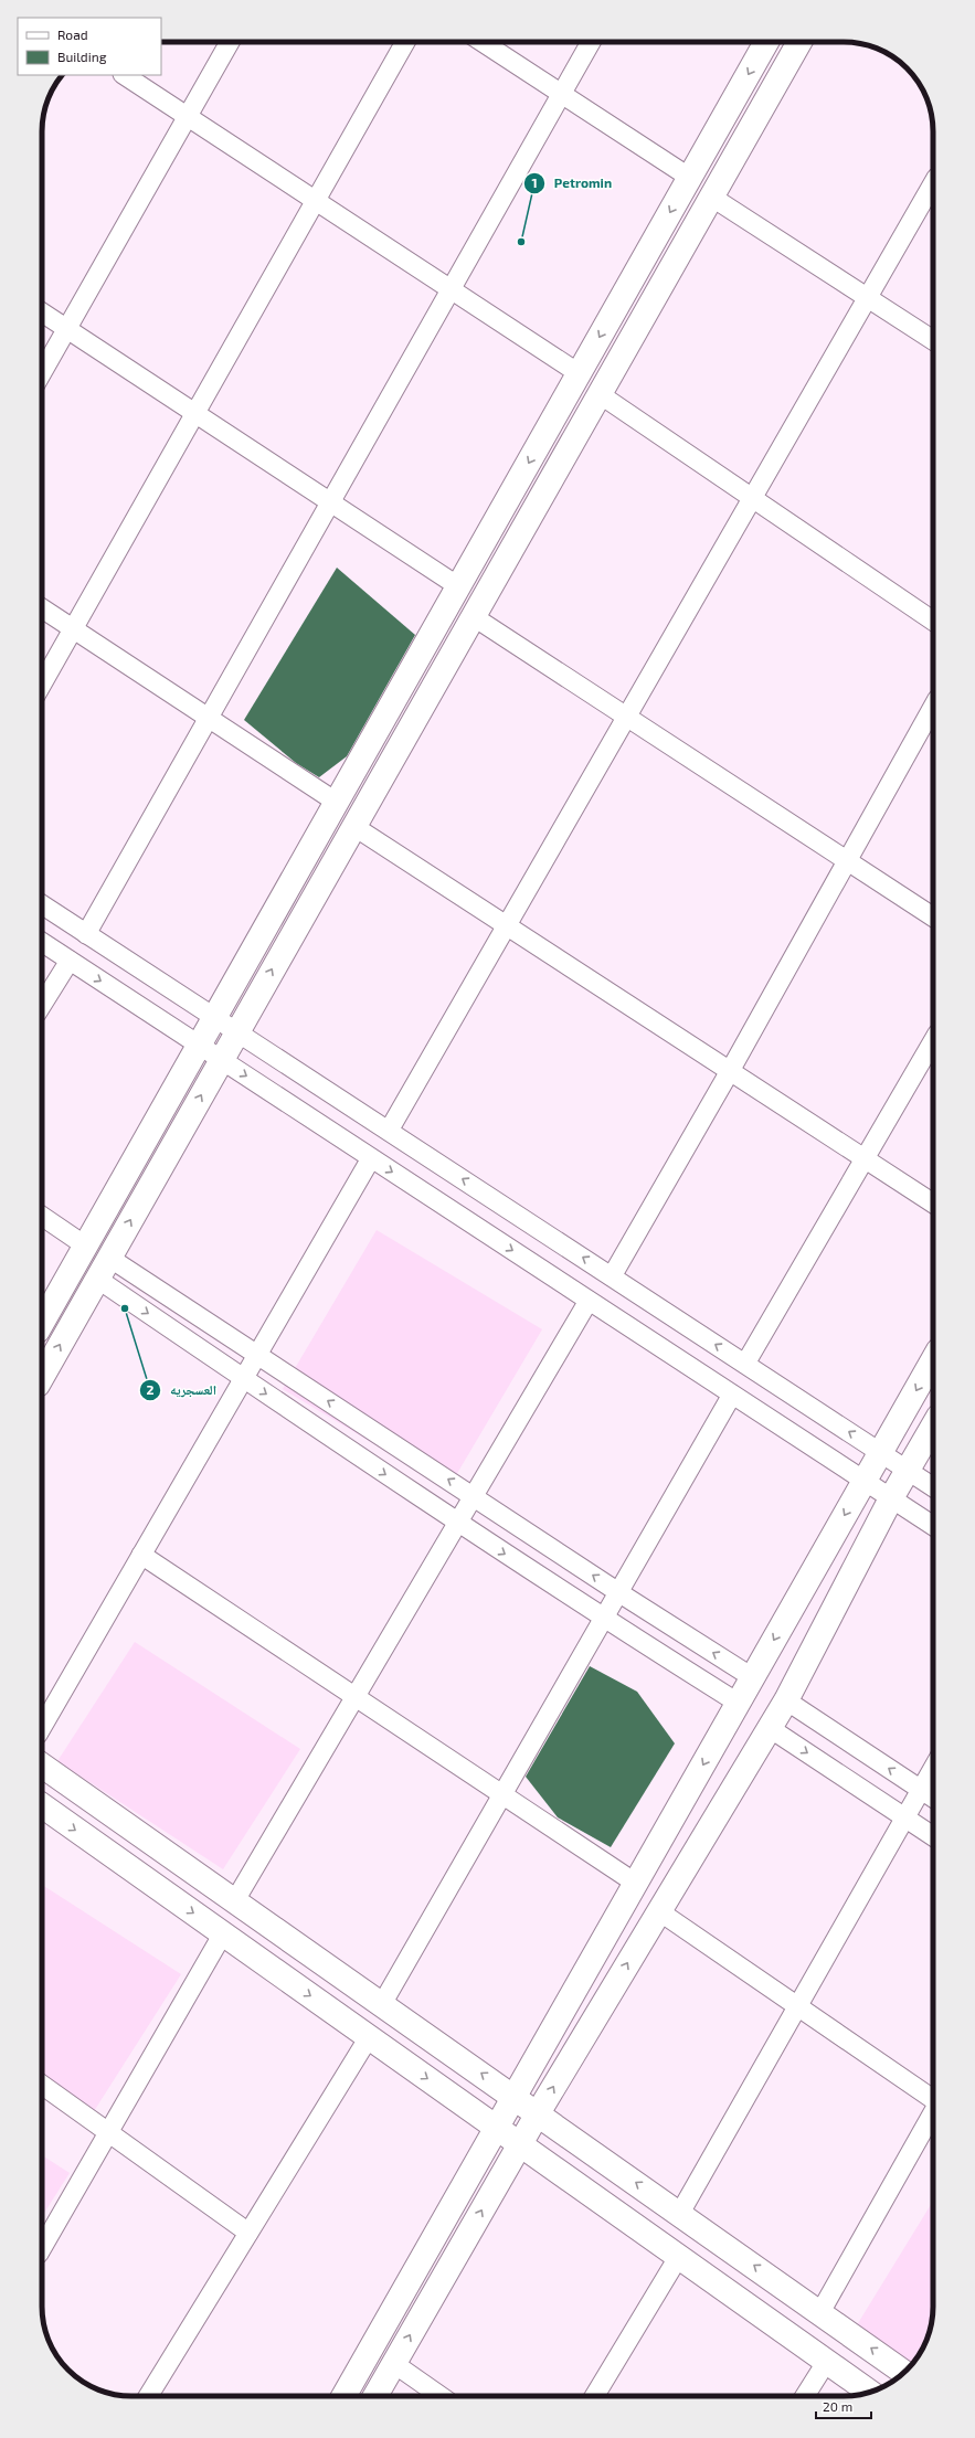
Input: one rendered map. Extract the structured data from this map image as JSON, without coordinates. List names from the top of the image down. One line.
{"places":["Petromin","العسجريه"],"legend":["Road","Building"],"scale_bar":"20 m"}
